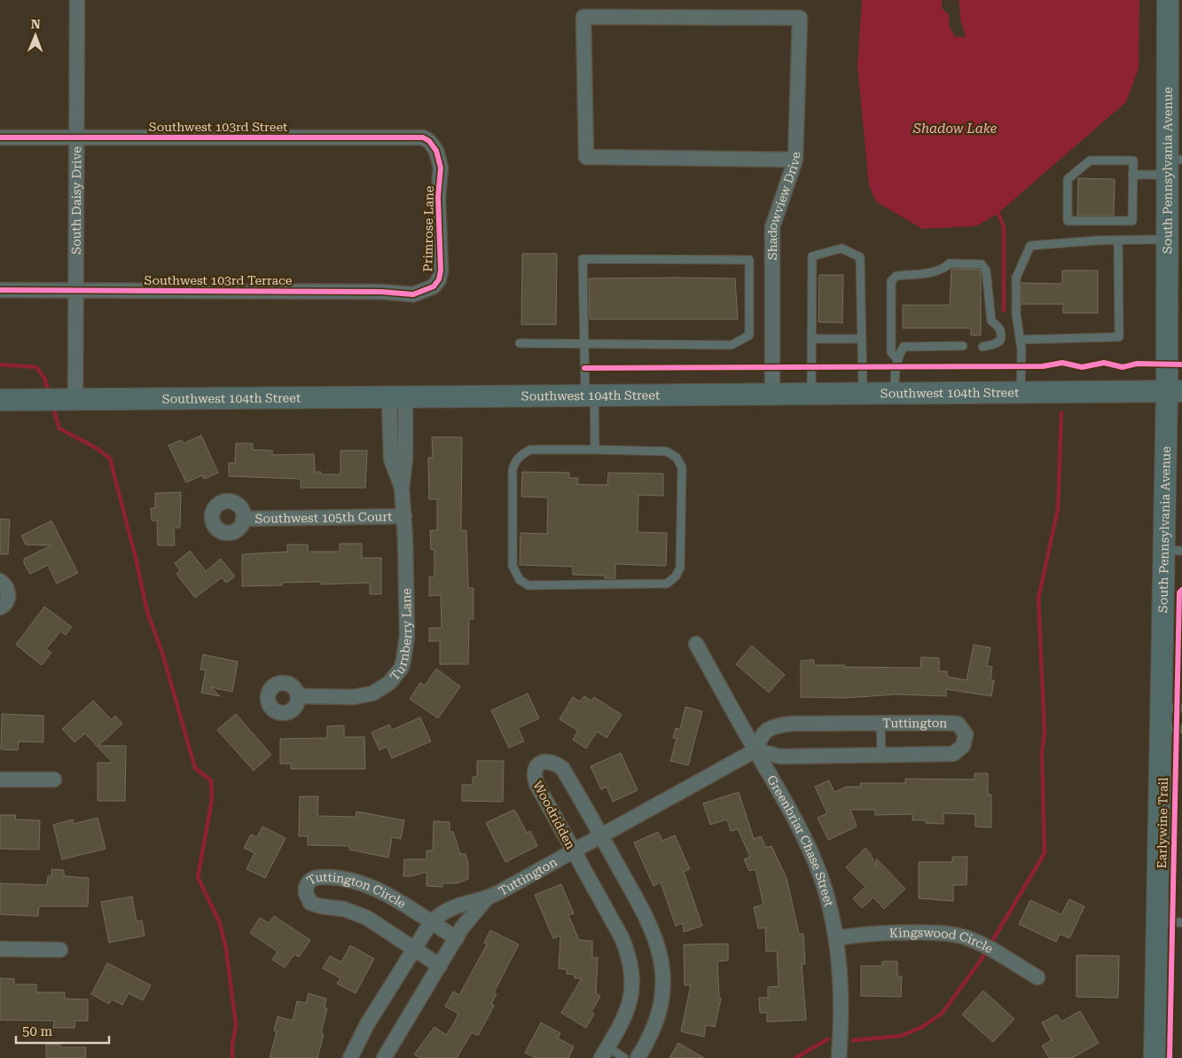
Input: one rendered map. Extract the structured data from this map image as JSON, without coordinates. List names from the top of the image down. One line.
{"streets":{"main road":["South Pennsylvania Avenue","Southwest 104th Street"],"street":["Southwest 103rd Street","South Daisy Drive","Shadowview Drive","Primrose Lane","Southwest 103rd Terrace","Southwest 105th Court","Turnberry Lane","Tuttington","Woodridden","Greenbriar Chase Street","Tuttington Circle","Kingswood Circle"],"cycle path":["Earlywine Trail"]},"crossings":[["Southwest 103rd Street","South Daisy Drive"],["Southwest 103rd Street","Primrose Lane"],["South Pennsylvania Avenue","Southwest 104th Street"],["South Daisy Drive","Southwest 103rd Terrace"],["South Daisy Drive","Southwest 104th Street"],["Shadowview Drive","Southwest 104th Street"],["Primrose Lane","Southwest 103rd Terrace"],["Southwest 104th Street","Turnberry Lane"],["Southwest 105th Court","Turnberry Lane"],["Tuttington","Woodridden"],["Tuttington","Greenbriar Chase Street"],["Tuttington","Tuttington Circle"],["Greenbriar Chase Street","Kingswood Circle"]],"water":["Shadow Lake"],"scale_bar":"50 m","north":"top"}
